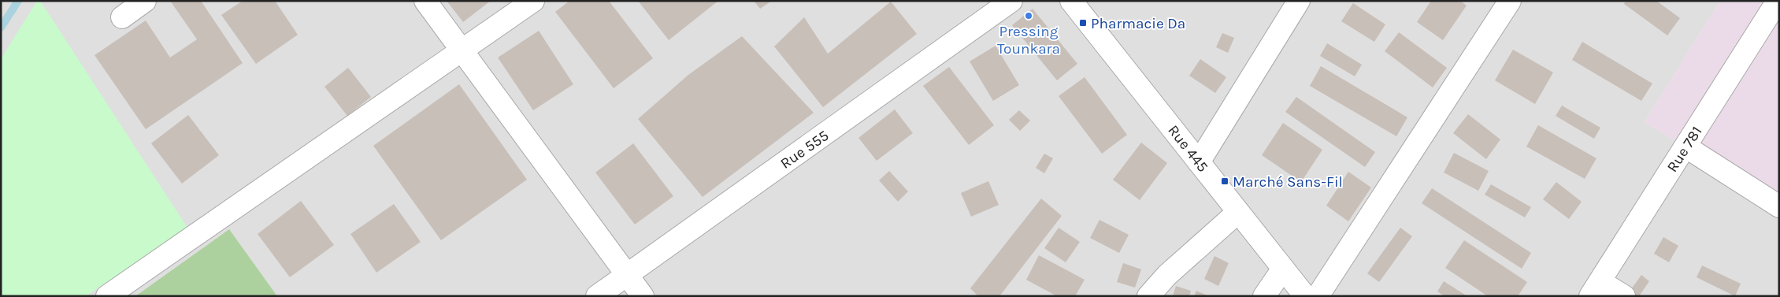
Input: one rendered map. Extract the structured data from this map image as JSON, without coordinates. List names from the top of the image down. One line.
{"streets":{"street":["Rue 445","Rue 555","Rue 781"]},"places":{"other":["Pressing Tounkara"],"transit":["Pharmacie Da","Marché Sans-Fil"]}}
